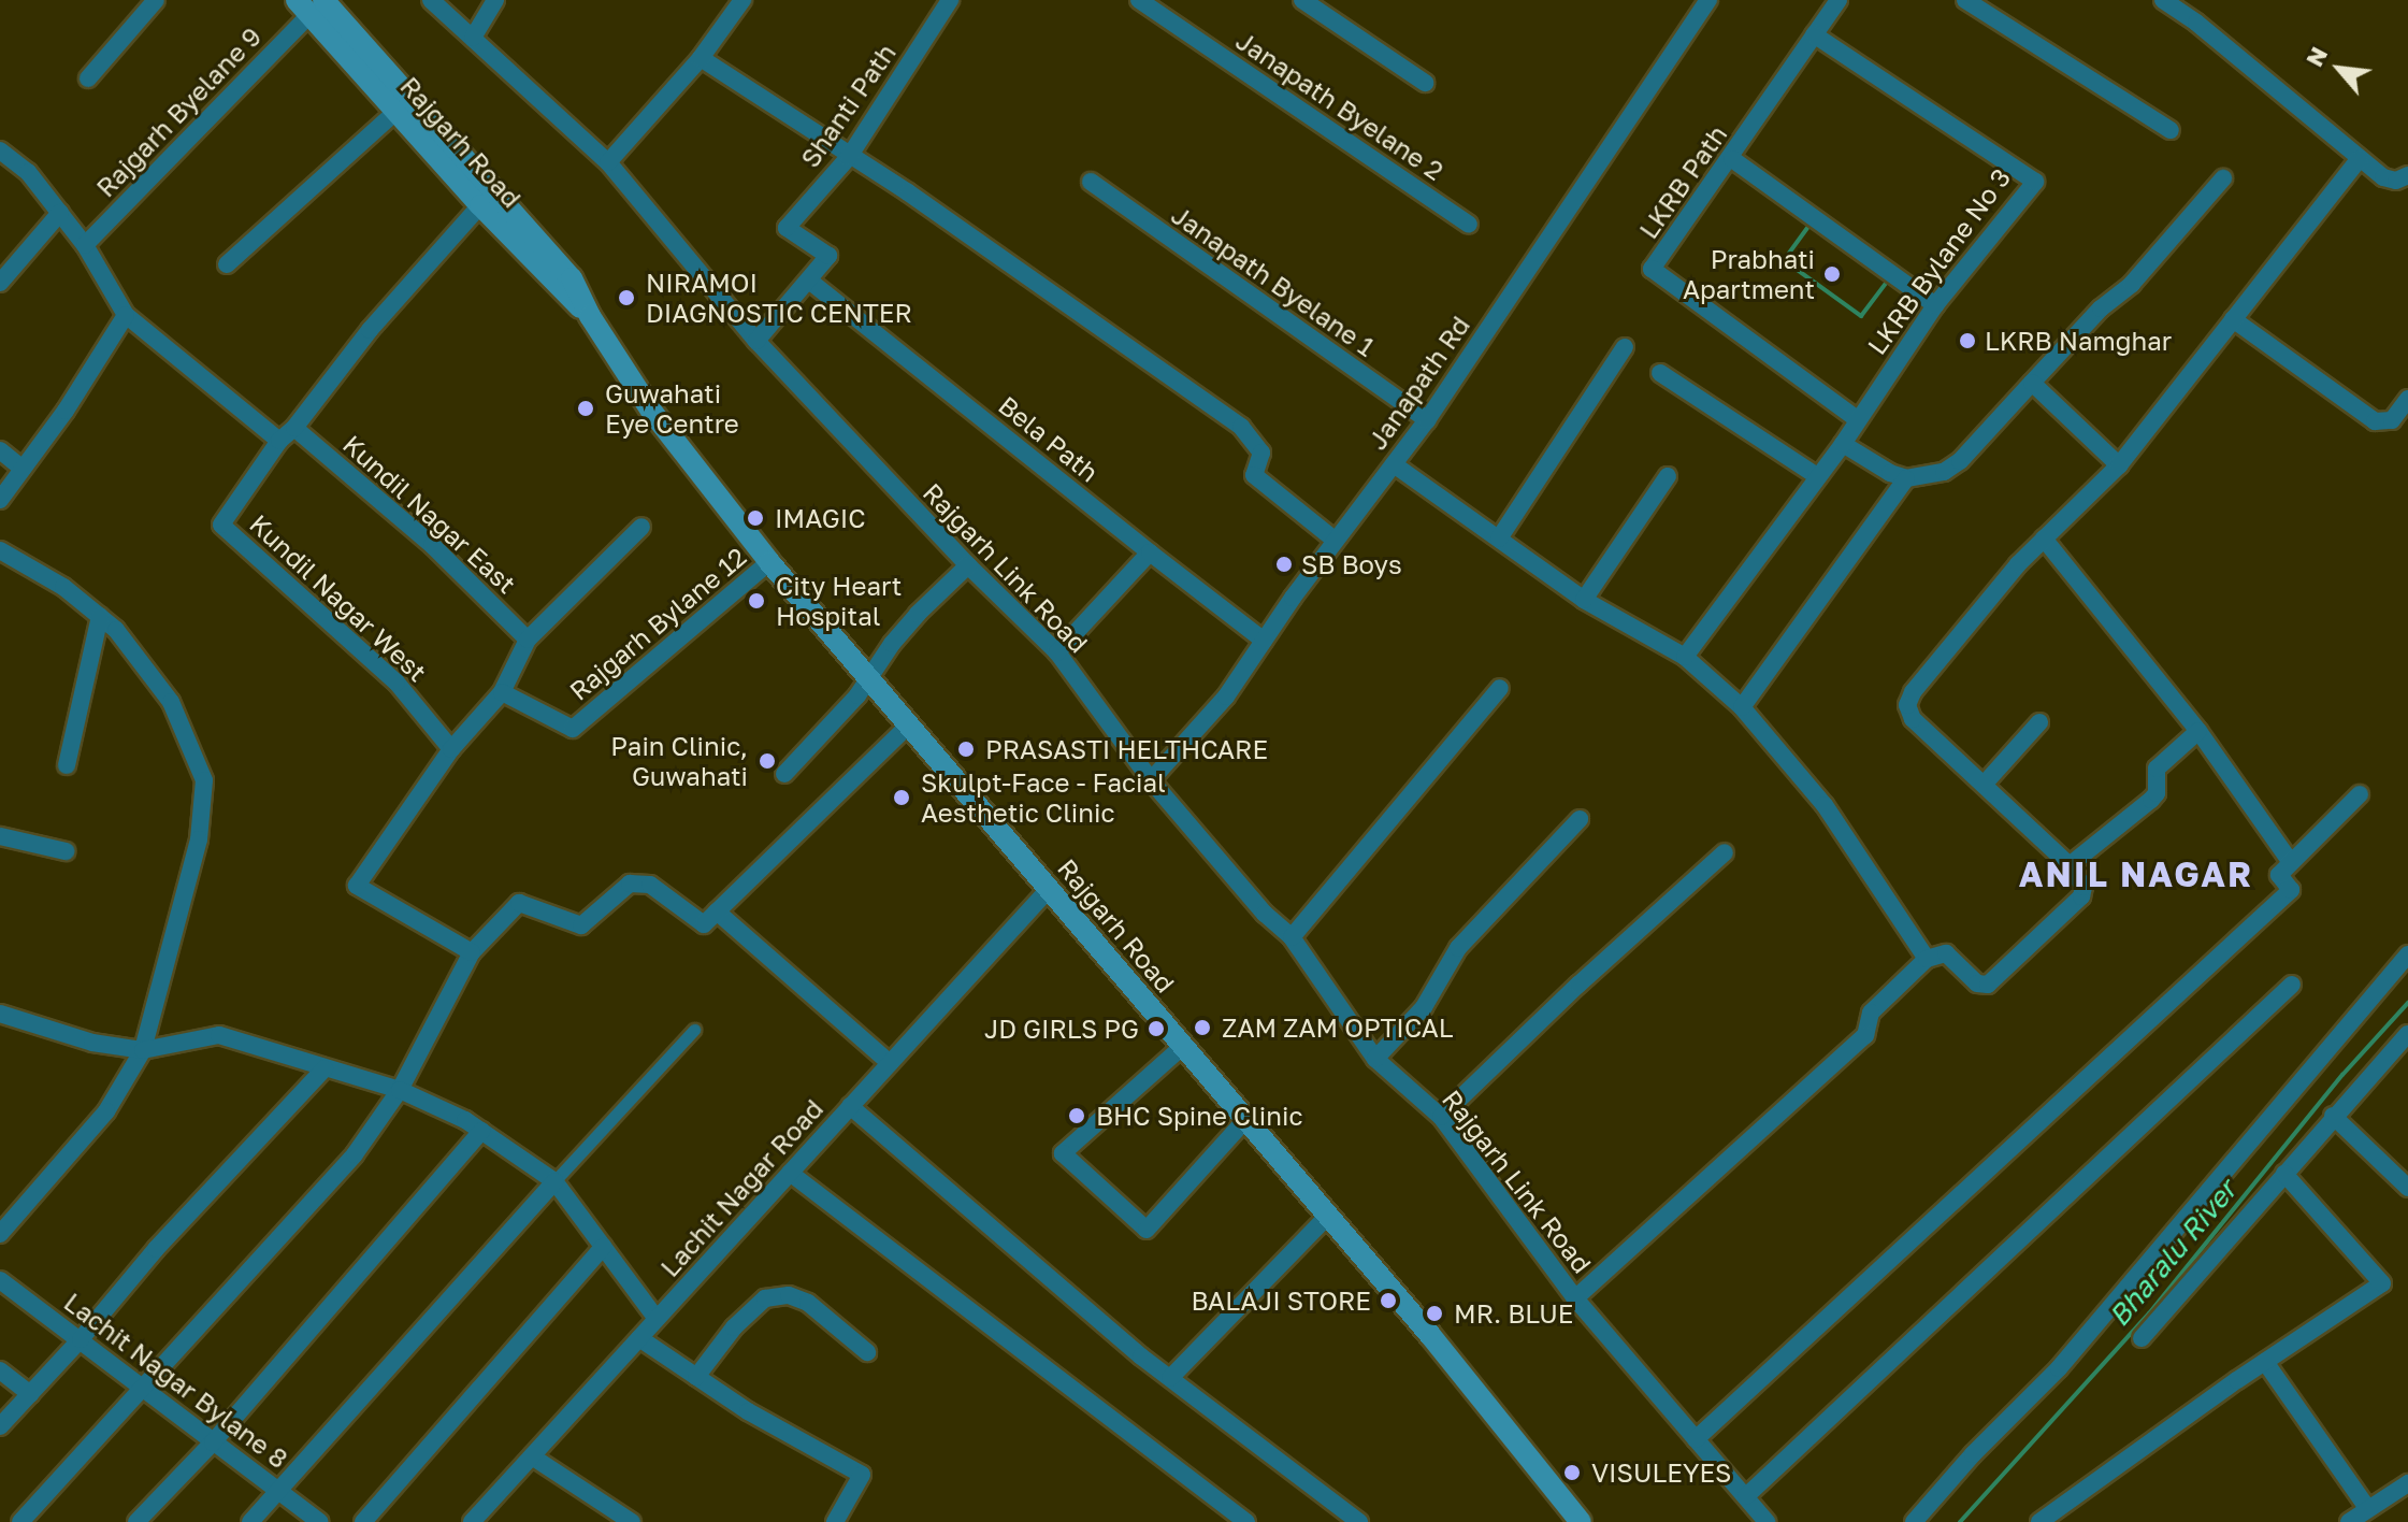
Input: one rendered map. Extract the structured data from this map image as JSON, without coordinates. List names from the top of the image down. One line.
{"streets":{"main road":["Rajgarh Road"],"street":["Shanti Path","Janapath Byelane 2","Rajgarh Byelane 9","LKRB Path","LKRB Bylane No 3","Janapath Byelane 1","Janapath Rd","Bela Path","Kundil Nagar East","Rajgarh Link Road","Kundil Nagar West","Rajgarh Bylane 12","Lachit Nagar Road","Lachit Nagar Bylane 8"]},"crossings":[["Shanti Path","Bela Path"],["Shanti Path","Rajgarh Link Road"],["Rajgarh Byelane 9","Rajgarh Road"],["Rajgarh Road","Rajgarh Bylane 12"],["Rajgarh Road","Lachit Nagar Road"],["LKRB Path","LKRB Bylane No 3"],["Janapath Byelane 1","Janapath Rd"],["Janapath Rd","Bela Path"],["Janapath Rd","Rajgarh Link Road"]],"districts":["ANIL NAGAR"],"water":["Bharalu River"],"places":["Prabhati Apartment","NIRAMOI DIAGNOSTIC CENTER","LKRB Namghar","Guwahati Eye Centre","IMAGIC","SB Boys","City Heart Hospital","PRASASTI HELTHCARE","Pain Clinic, Guwahati","Skulpt-Face - Facial Aesthetic Clinic","ZAM ZAM OPTICAL","JD GIRLS PG","BHC Spine Clinic","BALAJI STORE","MR. BLUE","VISULEYES"],"north":"top left"}
